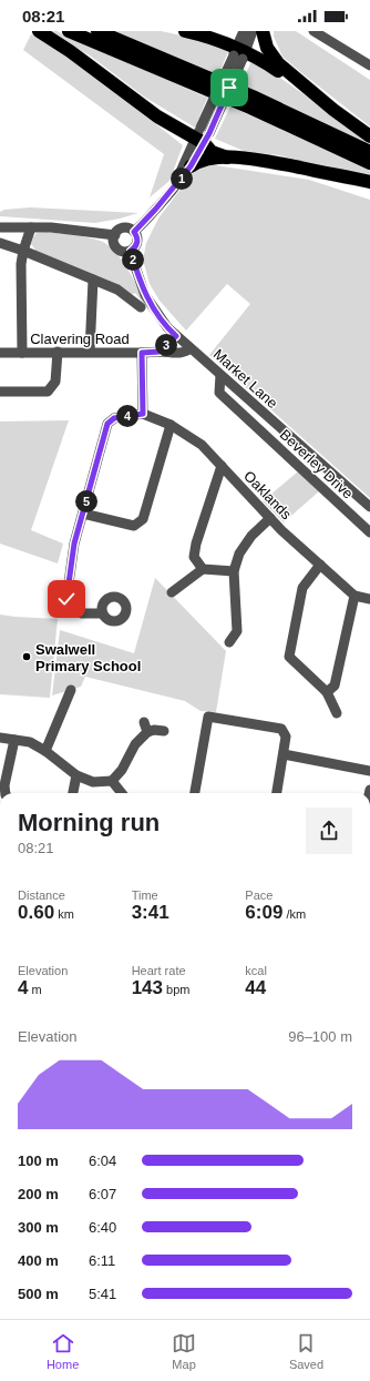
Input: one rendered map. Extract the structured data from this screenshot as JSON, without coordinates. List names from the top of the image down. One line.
{"streets":{"street":["Clavering Road","Market Lane","Beverley Drive","Oaklands"]},"crossings":[["Clavering Road","Market Lane"],["Market Lane","Beverley Drive"]],"places":["Swalwell Primary School"],"page":{"status":"08:21","pins":["1","2","3","4","5"],"heading":["Morning run","08:21"],"stats":[["Distance","0.60 km"],["Time","3:41"],["Pace","6:09 /km"],["Elevation","4 m"],["Heart rate","143 bpm"],["kcal","44"]],"chart":["Elevation","96–100 m"],"list":[{"name":"100 m","note":"6:04"},{"name":"200 m","note":"6:07"},{"name":"300 m","note":"6:40"},{"name":"400 m","note":"6:11"},{"name":"500 m","note":"5:41"}],"tabs":["Home","Map","Saved"]}}
